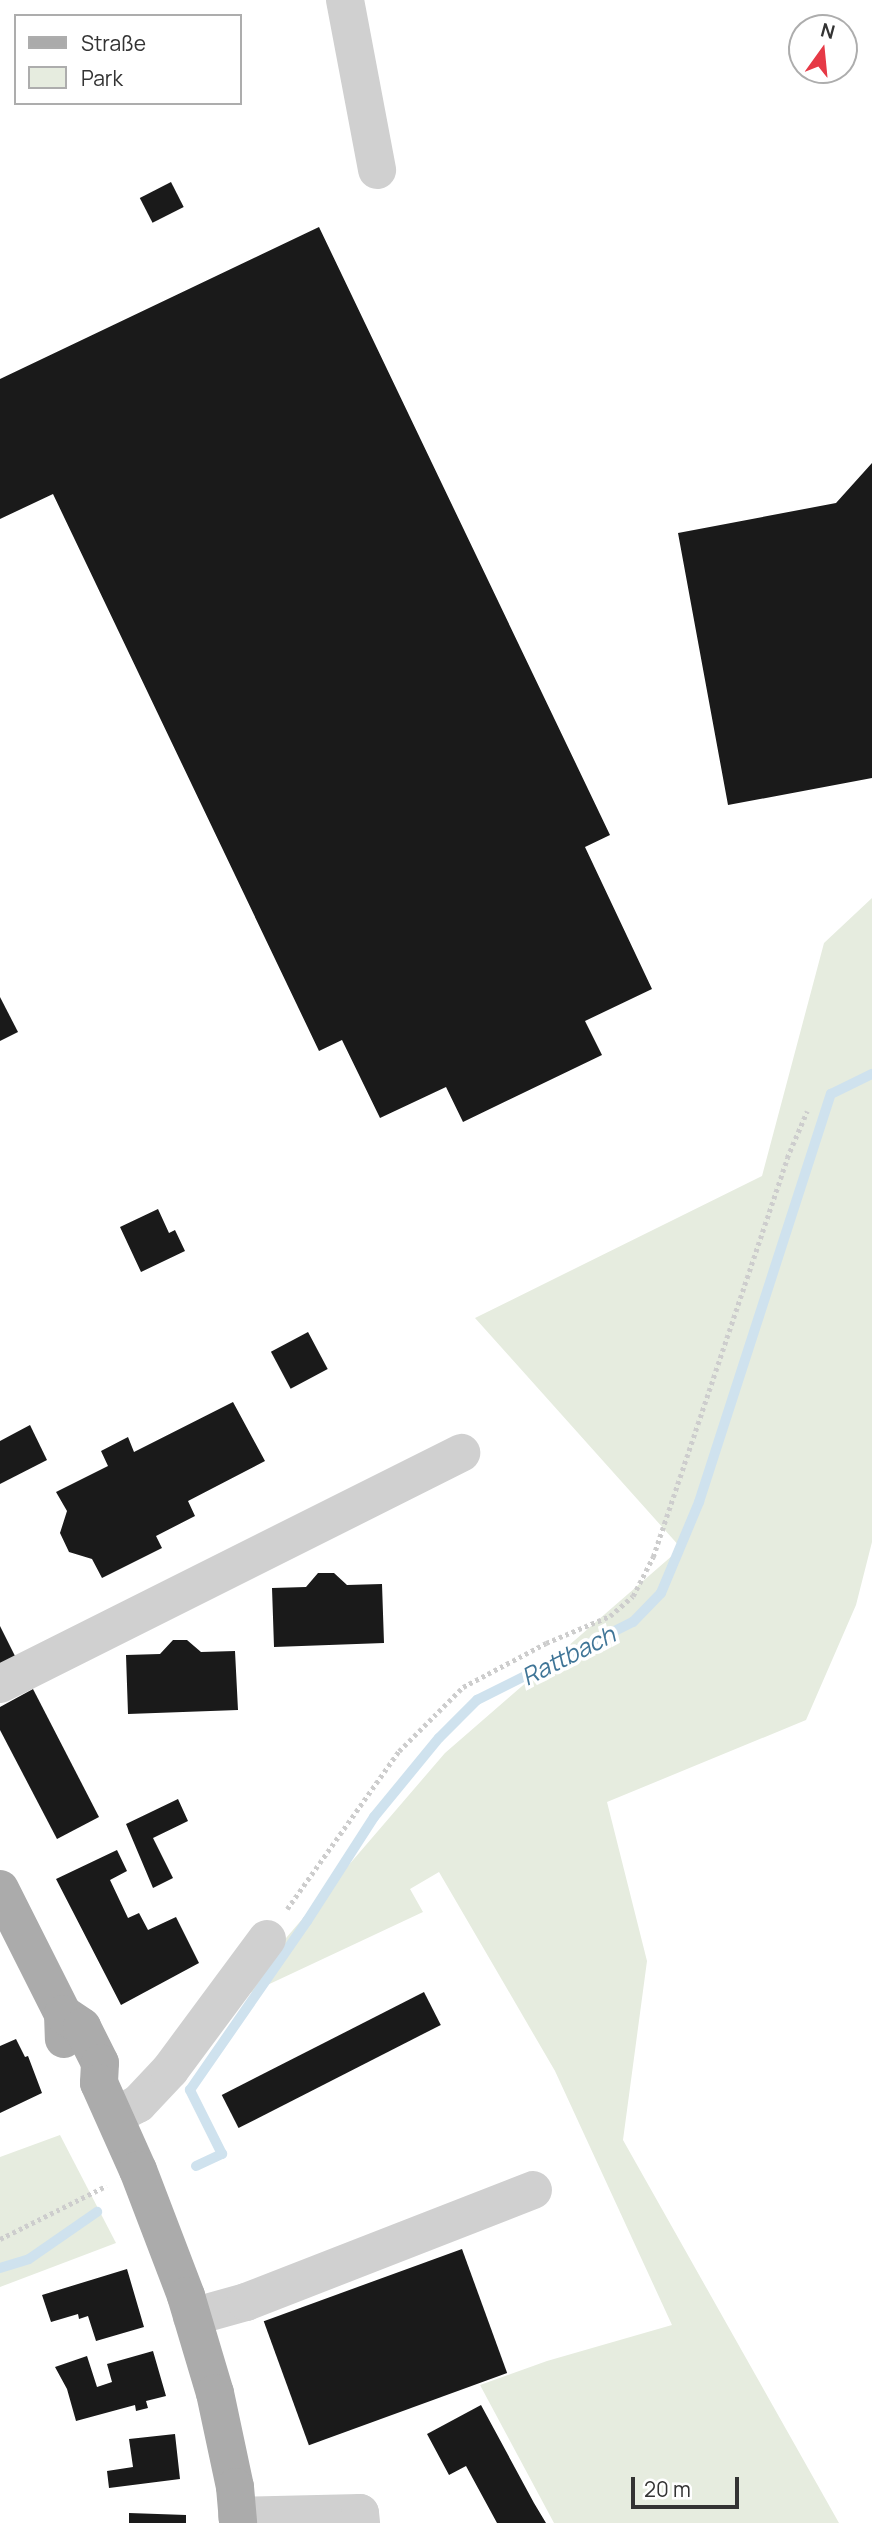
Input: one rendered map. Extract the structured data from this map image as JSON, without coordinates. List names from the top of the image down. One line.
{"water":["Rattbach"],"legend":["Straße","Park"],"scale_bar":"20 m","north":"top"}
